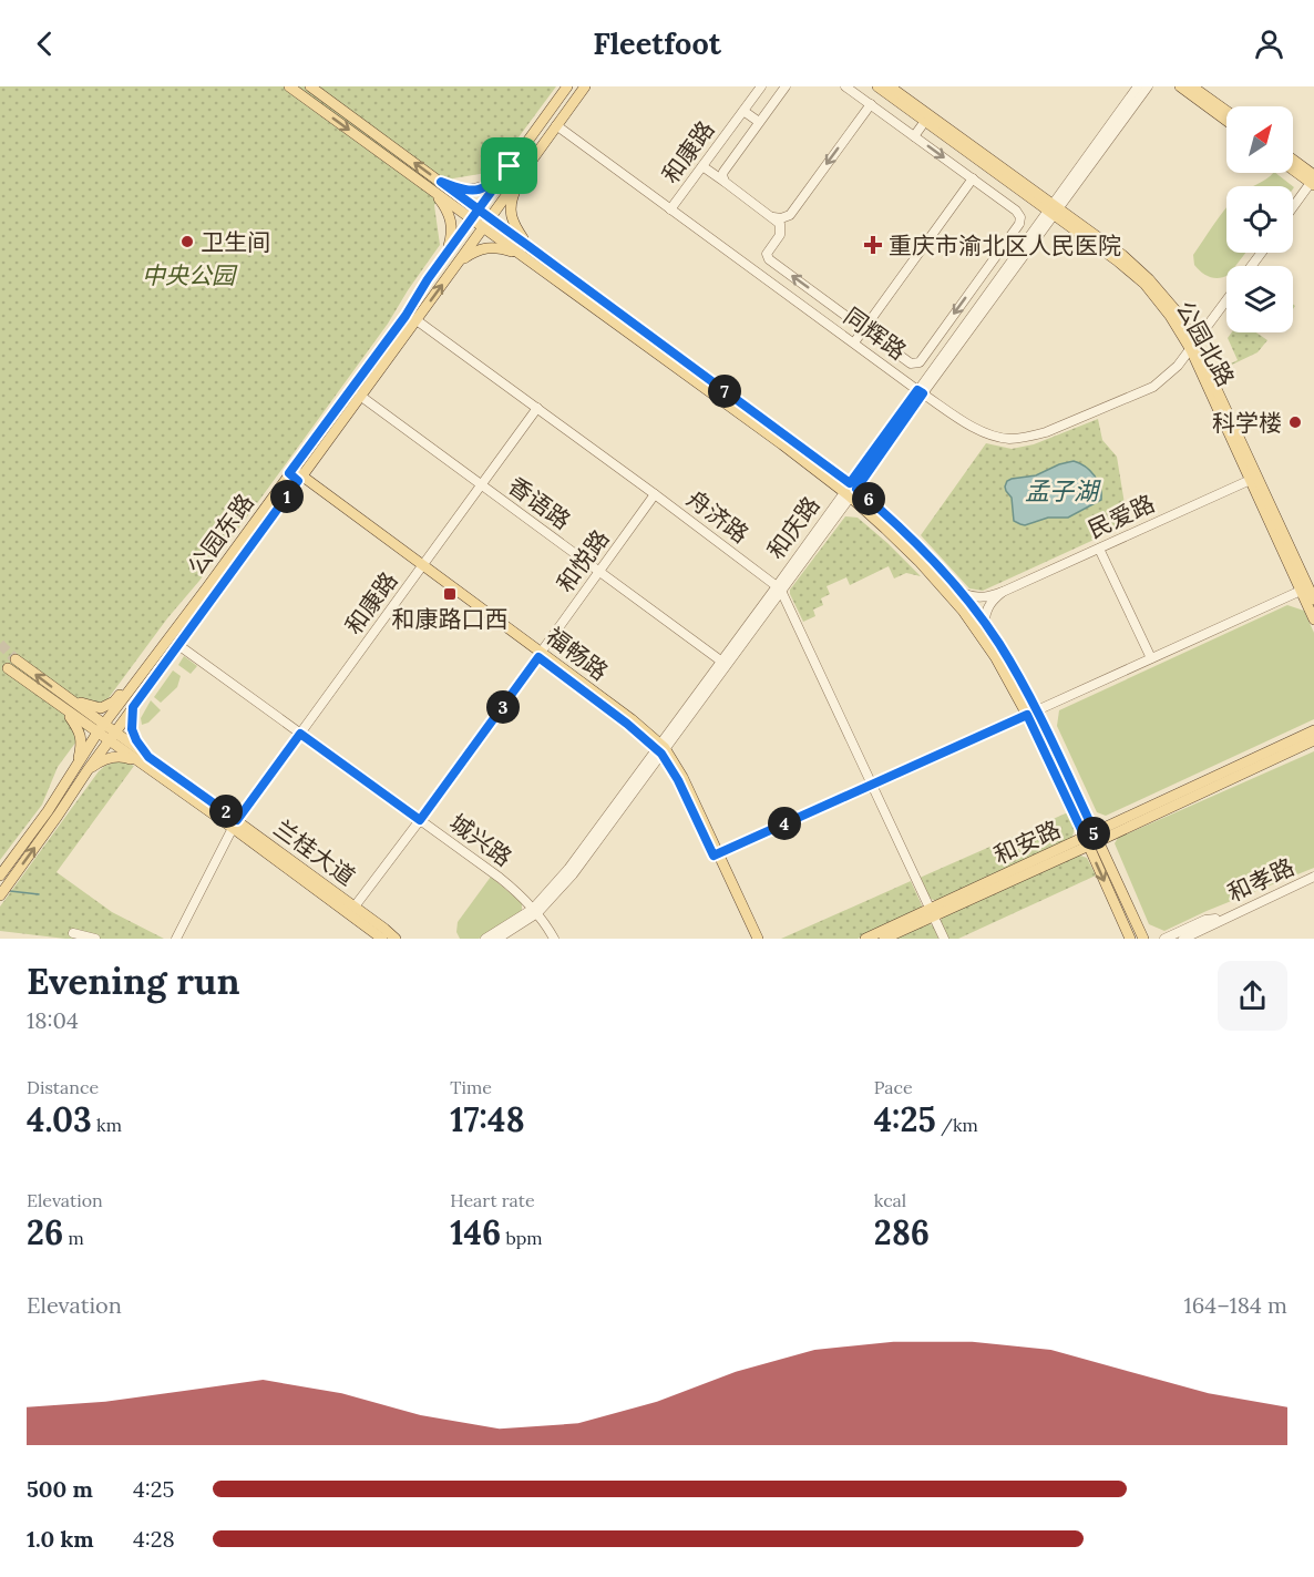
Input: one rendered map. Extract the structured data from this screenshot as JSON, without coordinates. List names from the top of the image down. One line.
{"streets":{"main road":["公园北路","公园东路","福畅路","和安路","兰桂大道"],"street":["和康路","同辉路","香语路","舟济路","民爱路","和庆路","和悦路","城兴路","和孝路"]},"crossings":[["和康路","同辉路"],["和康路","香语路"],["和康路","舟济路"],["和康路","福畅路"],["和康路","城兴路"],["和康路","兰桂大道"],["同辉路","公园北路"],["同辉路","和庆路"],["同辉路","公园东路"],["公园北路","民爱路"],["公园北路","和庆路"],["香语路","和庆路"],["香语路","公园东路"],["香语路","和悦路"],["舟济路","和庆路"],["舟济路","公园东路"],["舟济路","和悦路"],["舟济路","和安路"],["和庆路","福畅路"],["和庆路","城兴路"],["公园东路","福畅路"],["公园东路","城兴路"],["公园东路","兰桂大道"],["和悦路","福畅路"],["和悦路","城兴路"],["和悦路","兰桂大道"]],"water":["孟子湖"],"parks":["中央公园"],"places":{"other":["卫生间","科学楼"],"health":["重庆市渝北区人民医院"],"transit":["和康路口西"]},"north":"top right","page":{"header":"Fleetfoot","pins":["7","1","6","3","2","4","5"],"heading":["Evening run","18:04"],"stats":[["Distance","4.03 km"],["Time","17:48"],["Pace","4:25 /km"],["Elevation","26 m"],["Heart rate","146 bpm"],["kcal","286"]],"chart":["Elevation","164–184 m"],"list":[{"name":"500 m","note":"4:25"},{"name":"1.0 km","note":"4:28"}]}}
